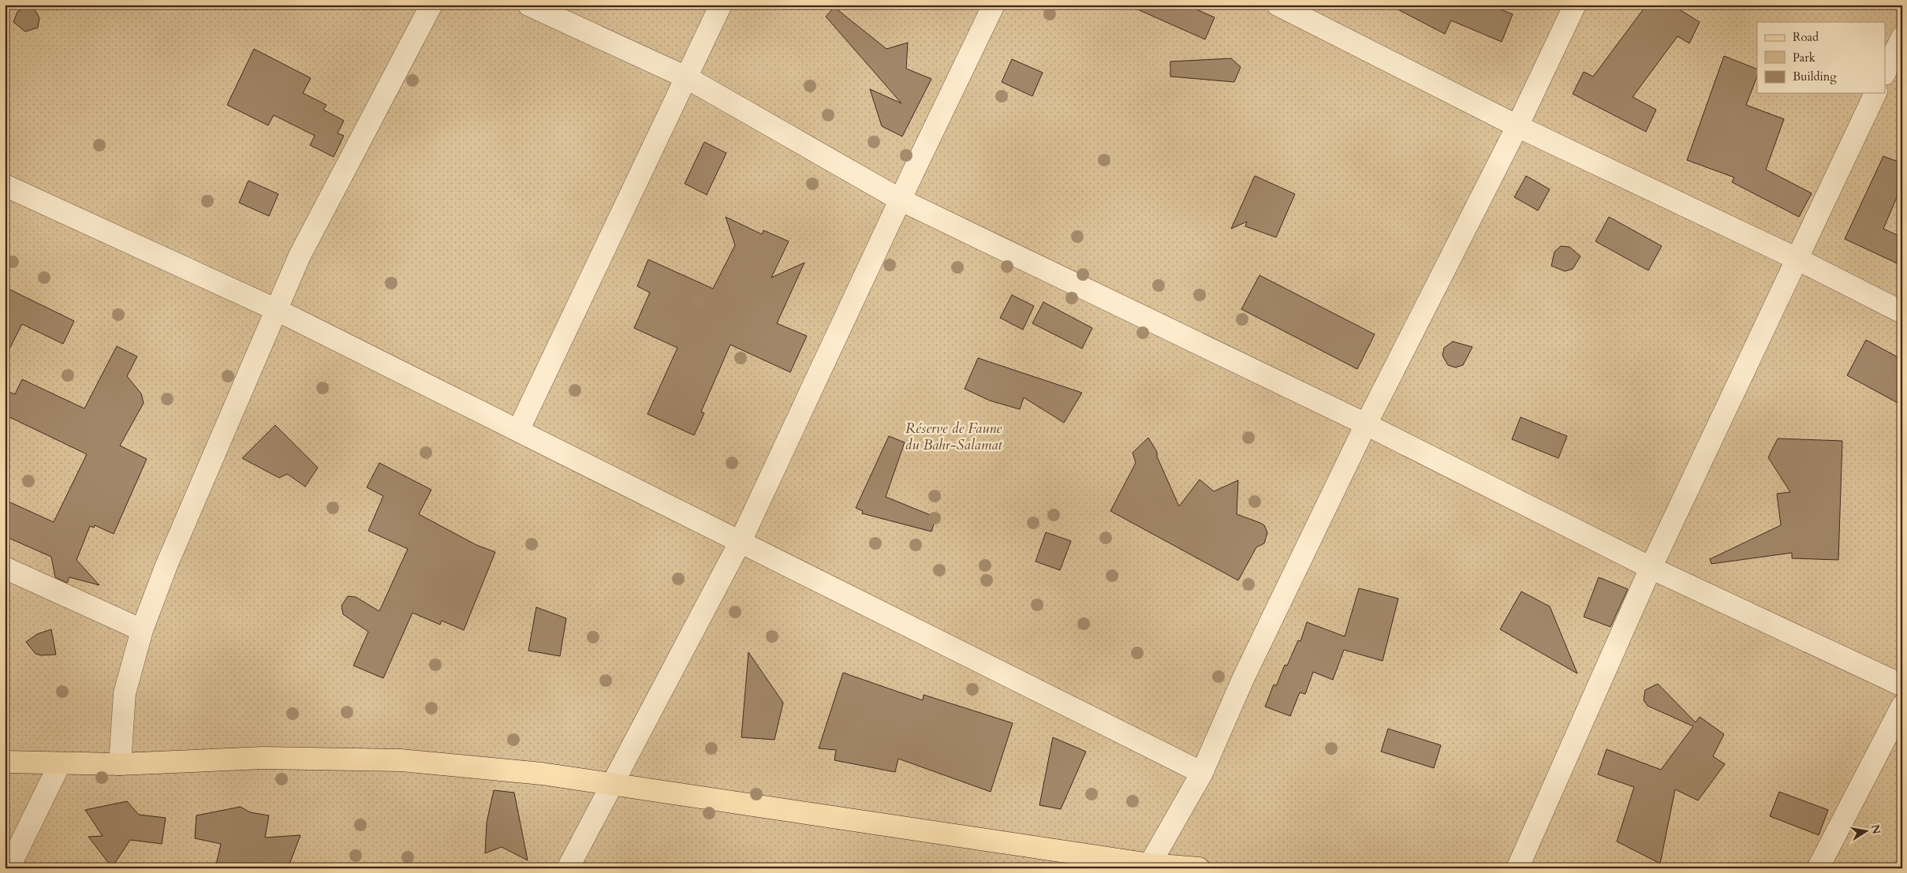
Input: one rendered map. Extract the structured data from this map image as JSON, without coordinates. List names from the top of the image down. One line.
{"parks":["Réserve de Faune du Bahr-Salamat"],"legend":["Road","Park","Building"],"north":"right"}
